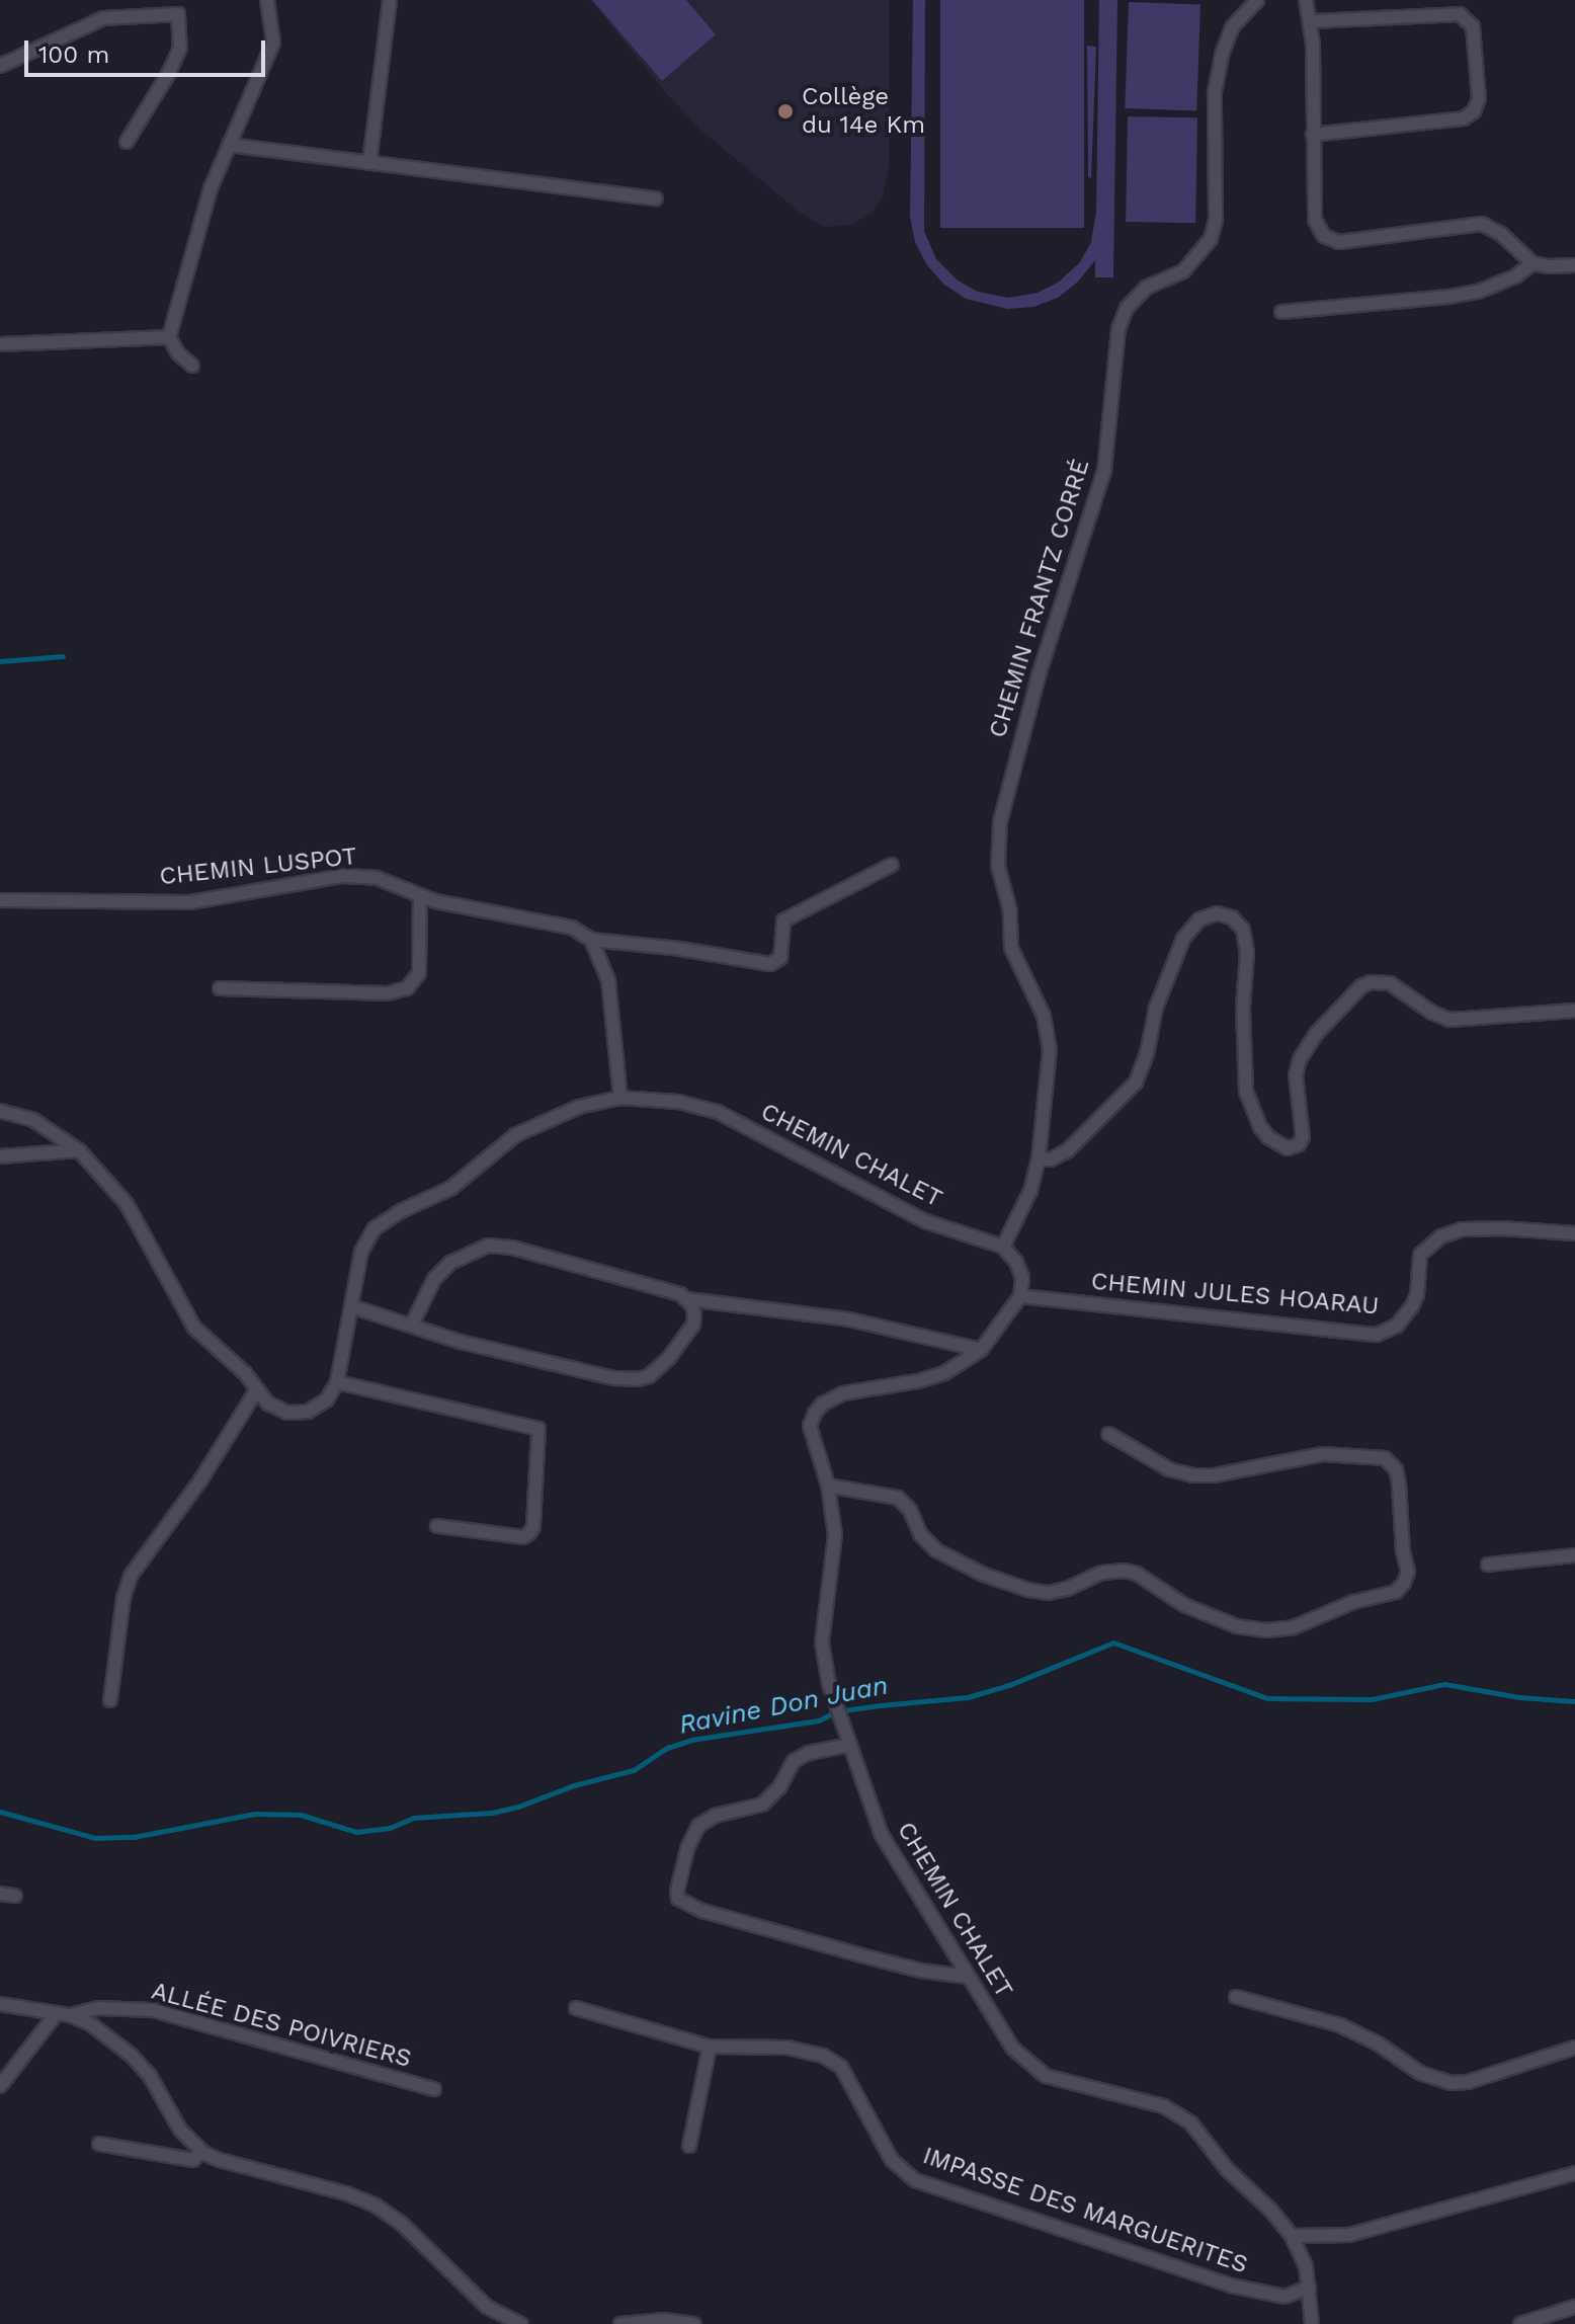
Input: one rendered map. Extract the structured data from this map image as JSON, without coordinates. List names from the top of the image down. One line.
{"streets":{"street":["CHEMIN FRANTZ CORRÉ","CHEMIN LUSPOT","CHEMIN CHALET","CHEMIN JULES HOARAU","ALLÉE DES POIVRIERS","IMPASSE DES MARGUERITES"]},"crossings":[["CHEMIN FRANTZ CORRÉ","CHEMIN CHALET"],["CHEMIN CHALET","CHEMIN JULES HOARAU"],["CHEMIN CHALET","IMPASSE DES MARGUERITES"]],"water":["Ravine Don Juan"],"places":["Collège du 14e Km"],"scale_bar":"100 m"}
